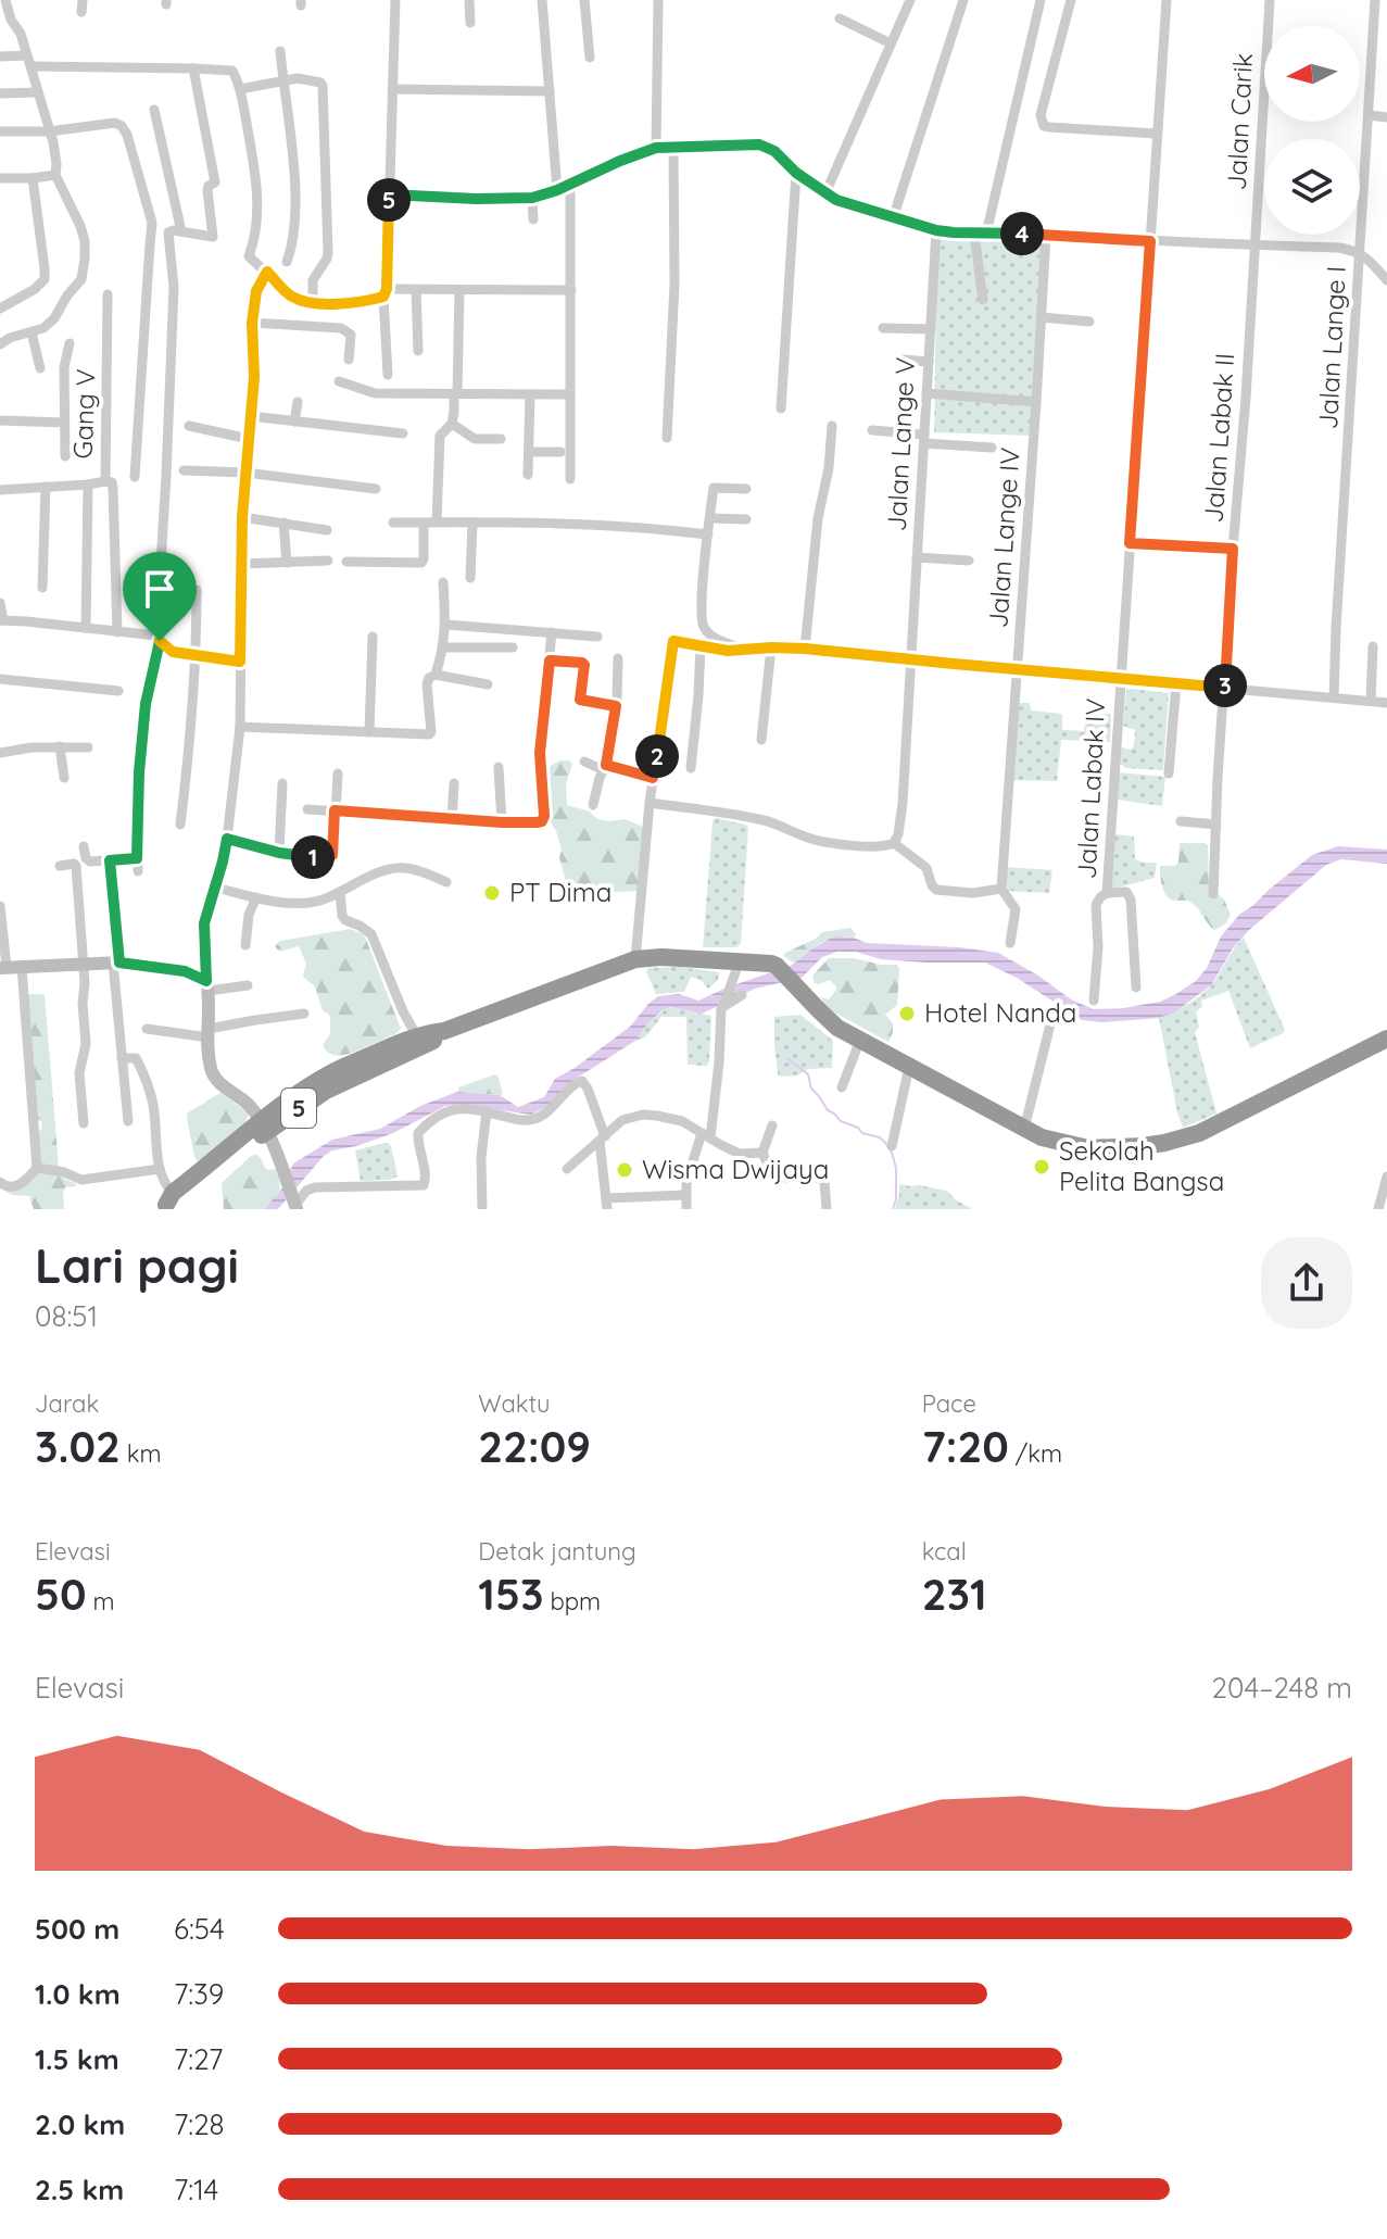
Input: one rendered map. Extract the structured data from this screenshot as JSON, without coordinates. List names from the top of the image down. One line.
{"streets":{"highway":["5"],"street":["Jalan Carik","Jalan Lange I","Gang V","Jalan Labak II","Jalan Lange V","Jalan Lange IV","Jalan Labak IV"]},"crossings":[["Jalan Carik","Jalan Labak II"]],"places":["PT Dima","Hotel Nanda","Sekolah Pelita Bangsa","Wisma Dwijaya"],"north":"left","page":{"pins":["5","4","3","2","1"],"heading":["Lari pagi","08:51"],"stats":[["Jarak","3.02 km"],["Waktu","22:09"],["Pace","7:20 /km"],["Elevasi","50 m"],["Detak jantung","153 bpm"],["kcal","231"]],"chart":["Elevasi","204–248 m"],"list":[{"name":"500 m","note":"6:54"},{"name":"1.0 km","note":"7:39"},{"name":"1.5 km","note":"7:27"},{"name":"2.0 km","note":"7:28"},{"name":"2.5 km","note":"7:14"}]}}
